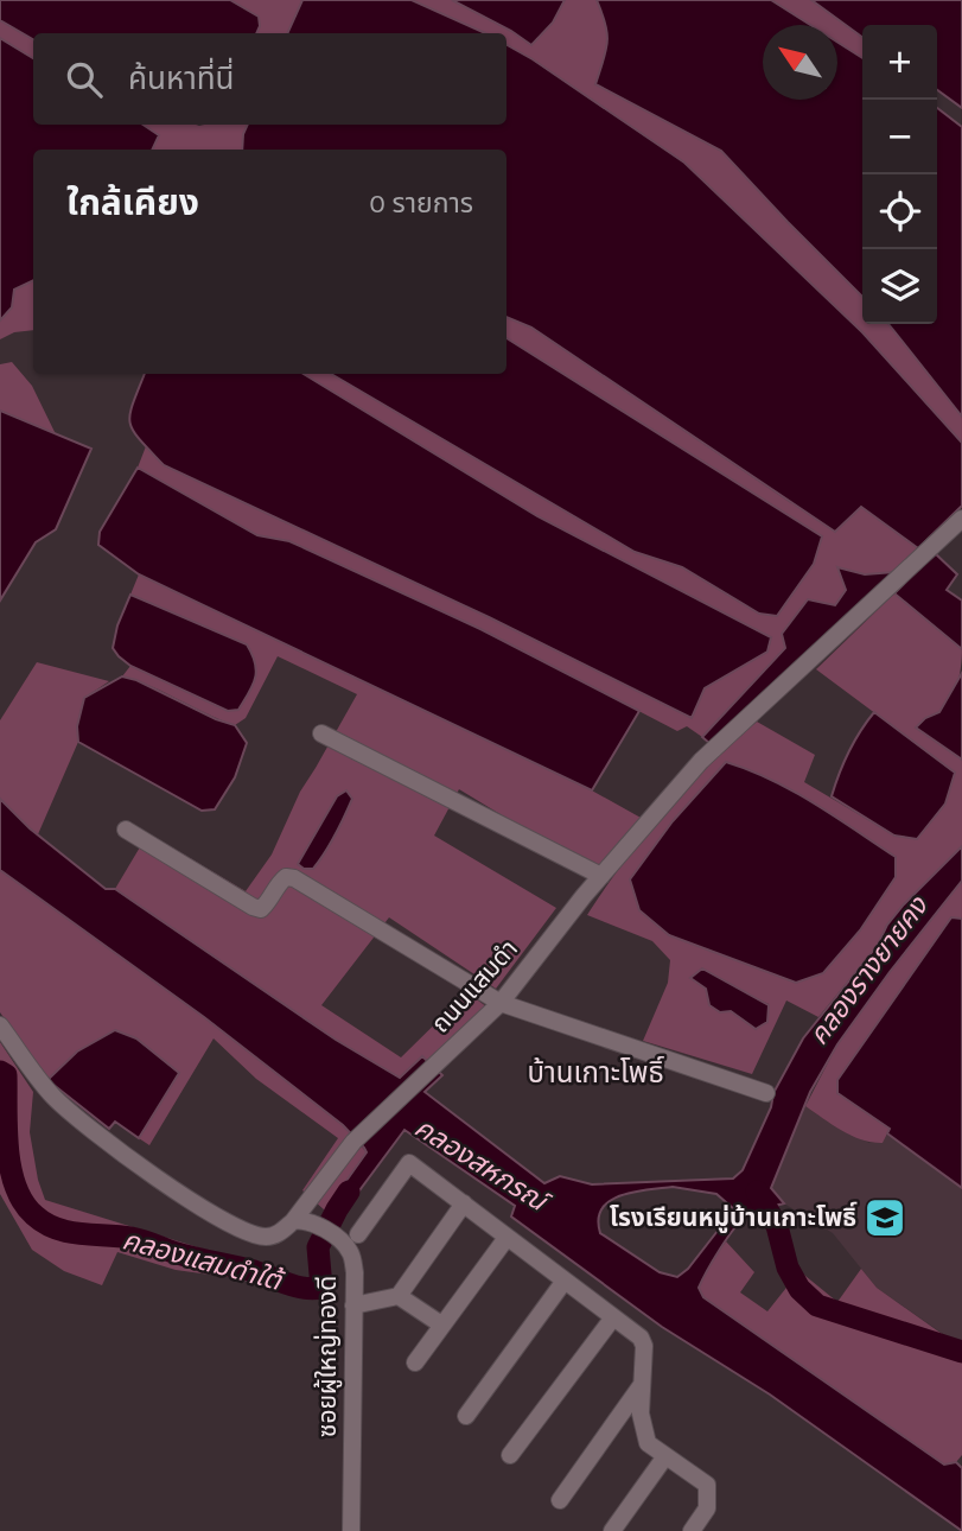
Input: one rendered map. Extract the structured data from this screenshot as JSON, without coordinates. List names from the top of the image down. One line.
{"streets":{"street":["ถนนแสมดำ","ซอยผู้ใหญ่ทองดี"]},"crossings":[["ถนนแสมดำ","ซอยผู้ใหญ่ทองดี"]],"districts":["บ้านเกาะโพธิ์"],"water":["คลองรางยายคง","คลองสหกรณ์","คลองแสมดำใต้"],"places":{"school or university":["โรงเรียนหมู่บ้านเกาะโพธิ์"]},"north":"top left","page":{"map_buttons":["+","−"],"search":"ค้นหาที่นี่","heading":["ใกล้เคียง","0 รายการ"]}}
